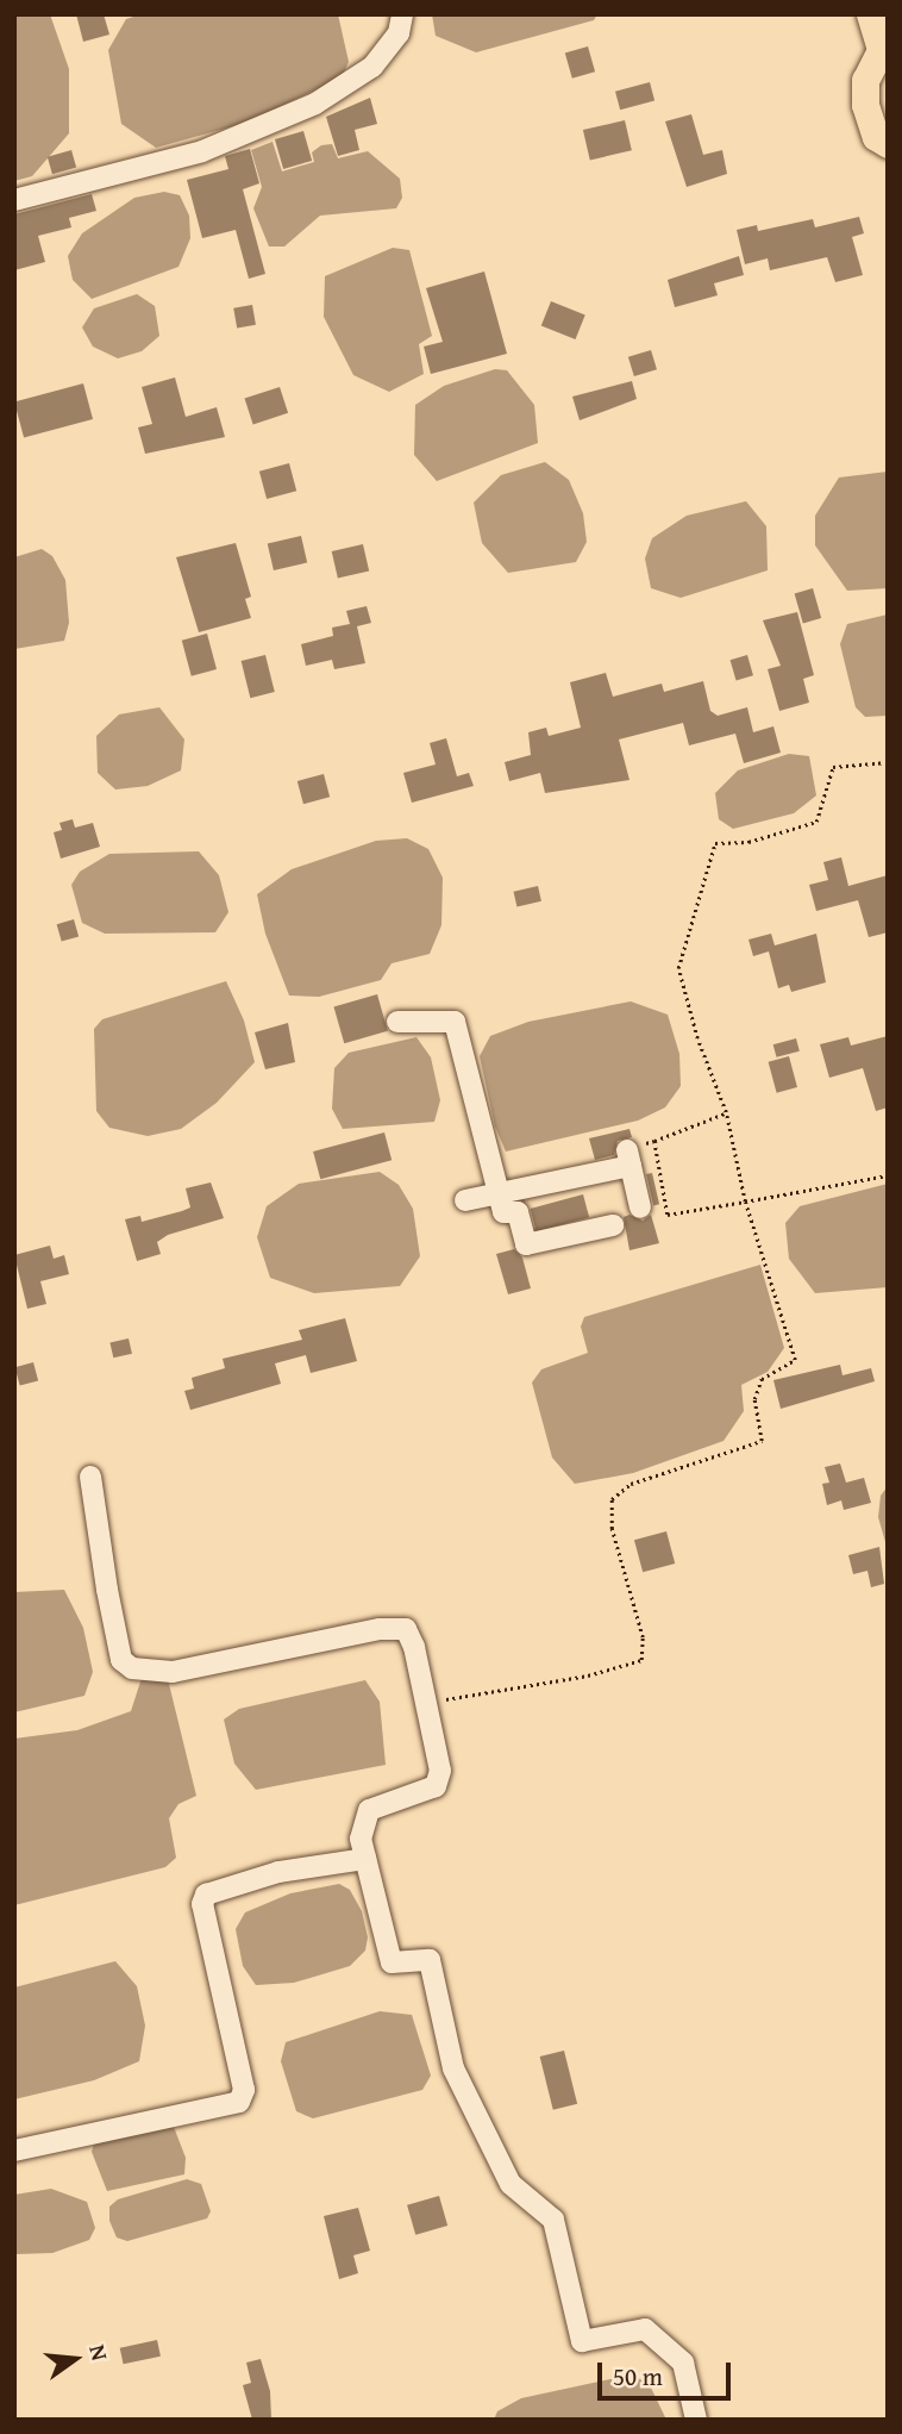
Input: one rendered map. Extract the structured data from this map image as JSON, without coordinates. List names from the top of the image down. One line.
{"scale_bar":"50 m","north":"right"}
